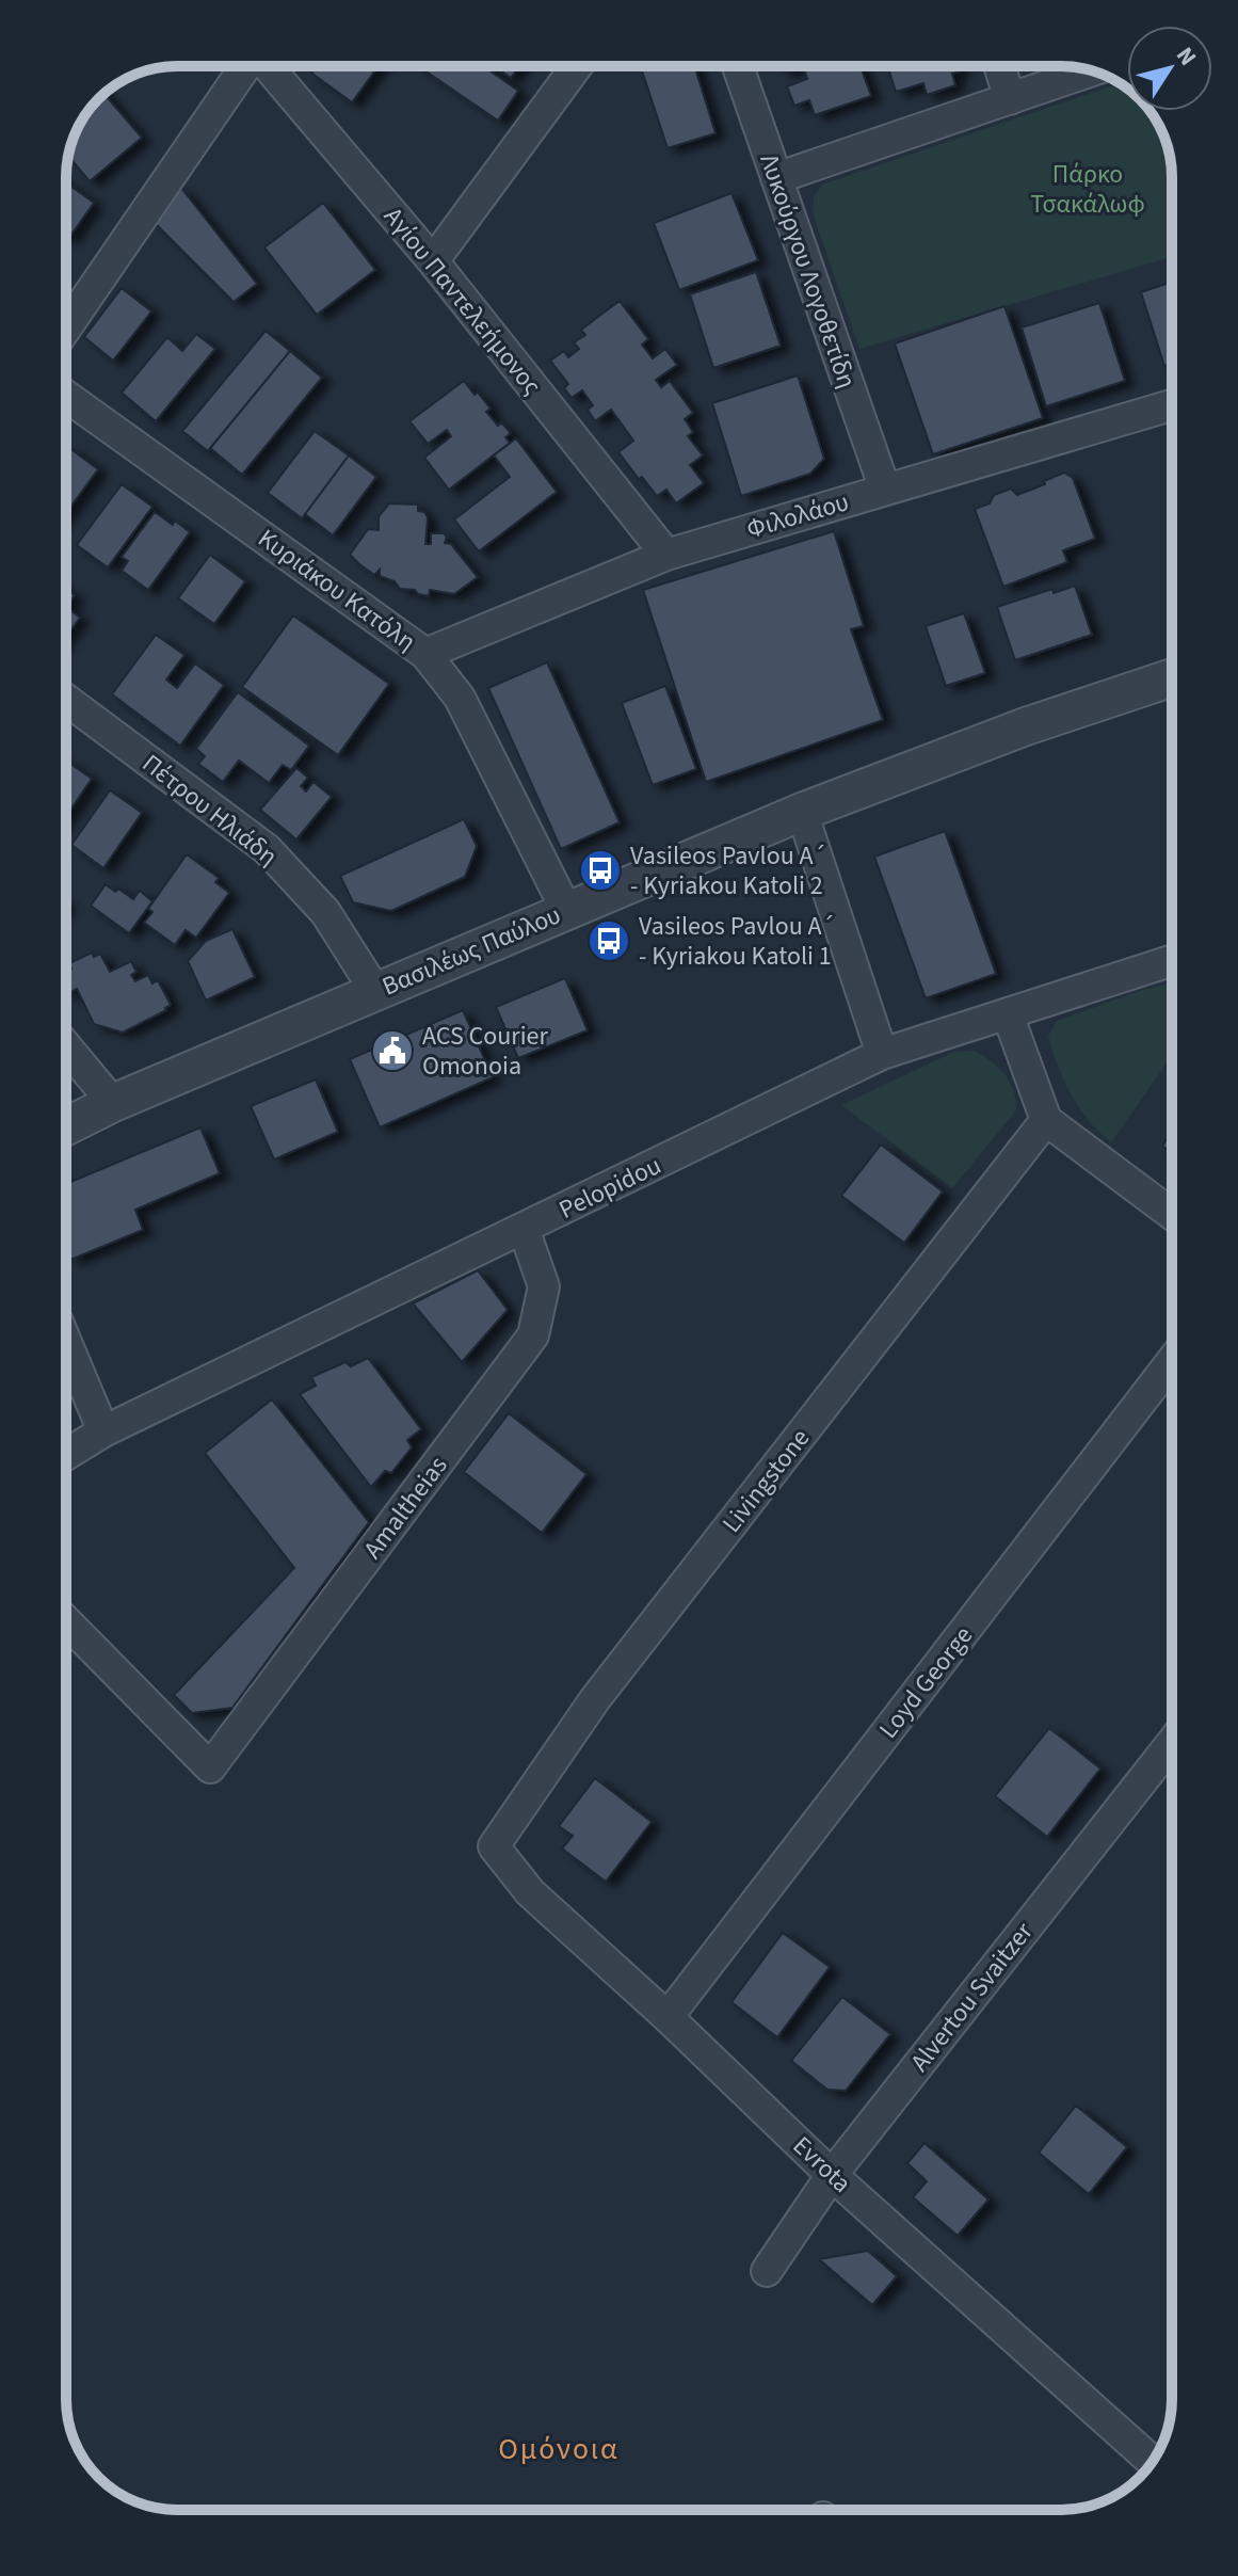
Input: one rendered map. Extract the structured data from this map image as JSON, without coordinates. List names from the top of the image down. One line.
{"streets":{"street":["Λυκούργου Λογοθετίδη","Αγίου Παντελεήμονος","Φιλολάου","Κυριάκου Κατόλη","Πέτρου Ηλιάδη","Βασιλέως Παύλου","Pelopidou","Livingstone","Amaltheias","Loyd George","Alvertou Svaitzer","Evrota"]},"crossings":[["Λυκούργου Λογοθετίδη","Φιλολάου"],["Αγίου Παντελεήμονος","Φιλολάου"],["Φιλολάου","Κυριάκου Κατόλη"],["Κυριάκου Κατόλη","Βασιλέως Παύλου"],["Πέτρου Ηλιάδη","Βασιλέως Παύλου"],["Pelopidou","Amaltheias"],["Livingstone","Evrota"],["Loyd George","Evrota"],["Alvertou Svaitzer","Evrota"]],"districts":["Ομόνοια"],"parks":["Πάρκο Τσακάλωφ"],"places":{"bus stop":["Vasileos Pavlou A´ - Kyriakou Katoli 2","Vasileos Pavlou A´ - Kyriakou Katoli 1"],"public building":["ACS Courier Omonoia"]},"north":"top right"}
